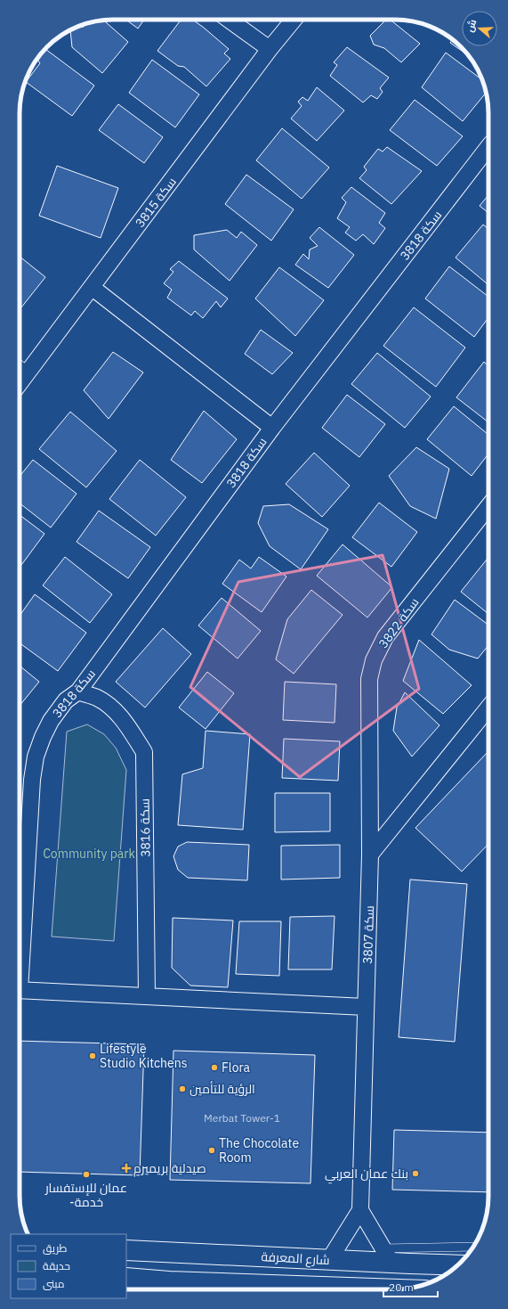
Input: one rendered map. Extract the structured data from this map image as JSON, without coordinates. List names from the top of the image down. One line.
{"streets":{"main road":["شارع المعرفة"],"street":["سكة 3815","سكة 3818","سكة 3822","سكة 3816","سكة 3807"]},"crossings":[["سكة 3815","سكة 3818"],["سكة 3818","سكة 3816"],["سكة 3822","سكة 3807"]],"parks":["Community park"],"places":{"other":["Lifestyle Studio Kitchens","Flora","الرؤية للتأمين","The Chocolate Room","بنك عمان العربي","عمان للإستفسار -خدمة"],"health":["صيدلية بريميرم"]},"house_numbers":["Merbat Tower-1"],"legend":["طريق","حديقة","مبنى"],"scale_bar":"20 m","north":"left"}
